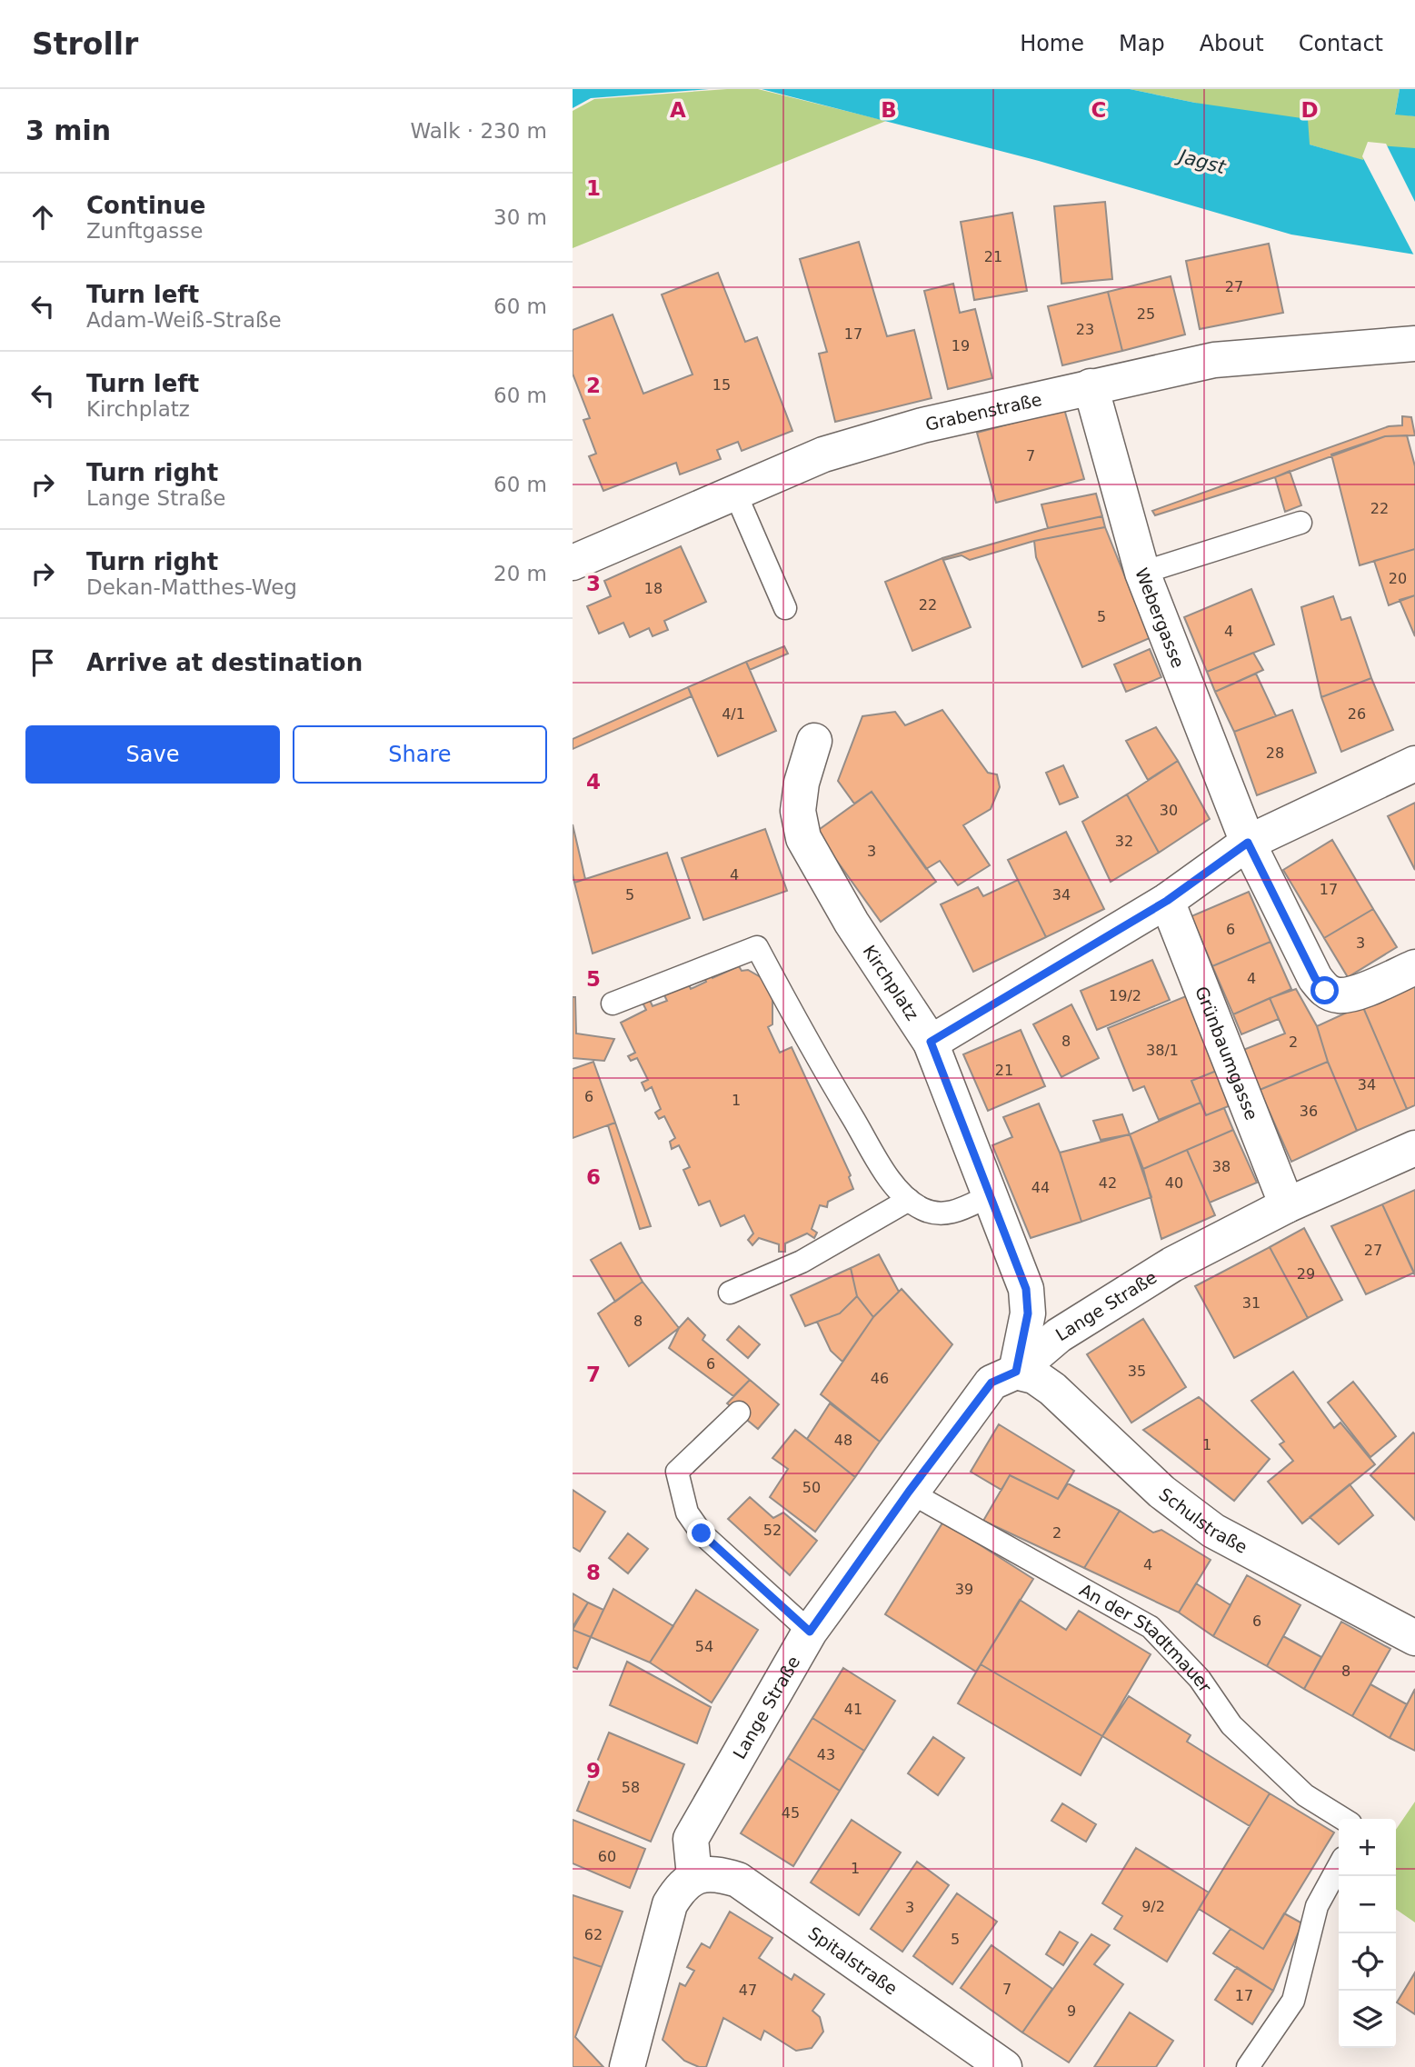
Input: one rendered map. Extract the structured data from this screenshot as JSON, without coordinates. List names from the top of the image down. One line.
{"streets":{"street":["Grabenstraße","Webergasse","Kirchplatz","Grünbaumgasse","Lange Straße","Schulstraße","Spitalstraße"],"lane":["An der Stadtmauer"]},"crossings":[["Grabenstraße","Webergasse"],["Kirchplatz","Lange Straße"],["Kirchplatz","Schulstraße"],["Grünbaumgasse","Lange Straße"],["Lange Straße","Schulstraße"],["Lange Straße","An der Stadtmauer"],["Lange Straße","Spitalstraße"]],"water":["Jagst"],"house_numbers":["21","27","25","23","17","19","15","7","22","20","18","22","5","4","4/1","26","28","30","32","3","4","17","5","34","6","3","4","19/2","8","2","38/1","21","34","6","1","36","38","42","40","44","27","29","31","8","6","35","46","48","1","50","52","2","4","39","6","54","8","41","43","58","45","60","1","9/2","3","62","5","7","47","17","9"],"page":{"header":"Strollr","nav":["Home","Map","About","Contact"],"heading":["3 min","Walk · 230 m"],"list":[["Continue","Zunftgasse","30 m"],["Turn left","Adam-Weiß-Straße","60 m"],["Turn left","Kirchplatz","60 m"],["Turn right","Lange Straße","60 m"],["Turn right","Dekan-Matthes-Weg","20 m"],"Arrive at destination"],"buttons":["Save","Share"],"map_buttons":["+","−"]},"grid":{"columns":["A","B","C","D"],"rows":["1","2","3","4","5","6","7","8","9"]}}
